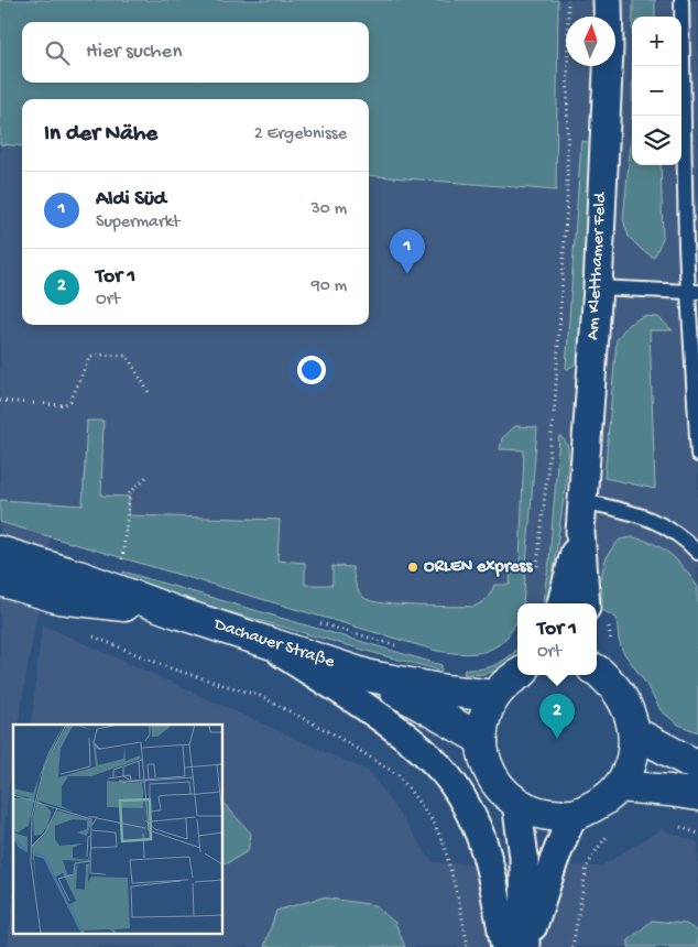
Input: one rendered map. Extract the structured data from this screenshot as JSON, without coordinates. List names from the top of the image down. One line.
{"streets":{"street":["Am Kletthamer Feld","Dachauer Straße"]},"places":["ORLEN express"],"north":"top","page":{"map_buttons":["+","−"],"search":"Hier suchen","heading":["In der Nähe","2 Ergebnisse"],"list":[{"mark":"1","name":"Aldi Süd","note":"Supermarkt","value":"30 m"},{"mark":"2","name":"Tor 1","note":"Ort","value":"90 m"}],"pins":["1","2"],"popup":["Tor 1","Ort"]}}
